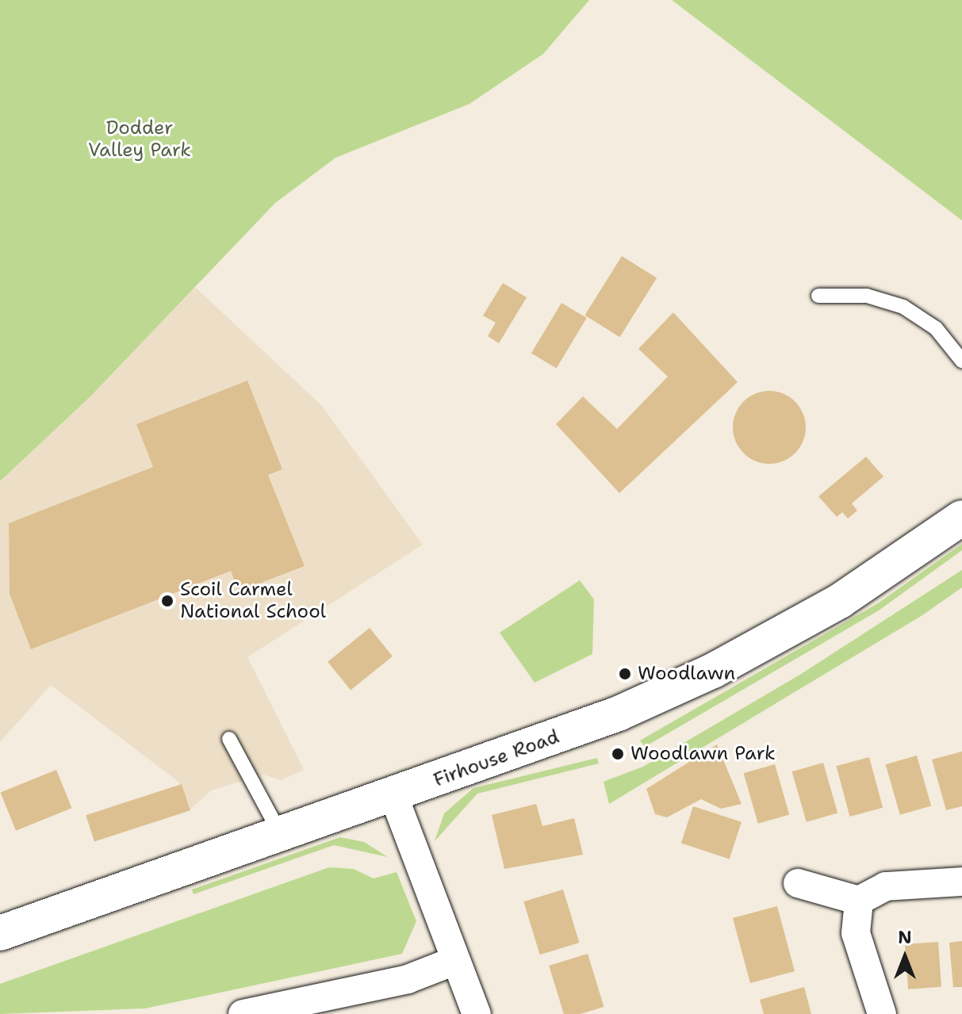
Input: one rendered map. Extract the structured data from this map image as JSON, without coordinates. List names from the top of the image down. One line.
{"streets":{"main road":["Firhouse Road"]},"parks":["Dodder Valley Park"],"places":["Scoil Carmel National School","Woodlawn","Woodlawn Park"],"north":"top"}
